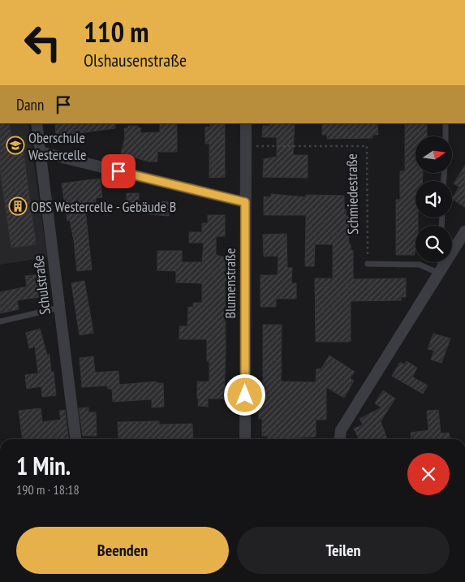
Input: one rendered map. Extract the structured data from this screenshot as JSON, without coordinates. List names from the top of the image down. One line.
{"streets":{"street":["Blumenstraße","Schulstraße"],"path":["Schmiedestraße"]},"crossings":[["Schmiedestraße","Blumenstraße"]],"places":{"school or university":["Oberschule Westercelle"],"building":["OBS Westercelle - Gebäude B"]},"north":"right","page":{"turn":["110 m","Olshausenstraße"],"then":"Dann","heading":["1 Min.","190 m · 18:18"],"buttons":["Beenden","Teilen"]}}
